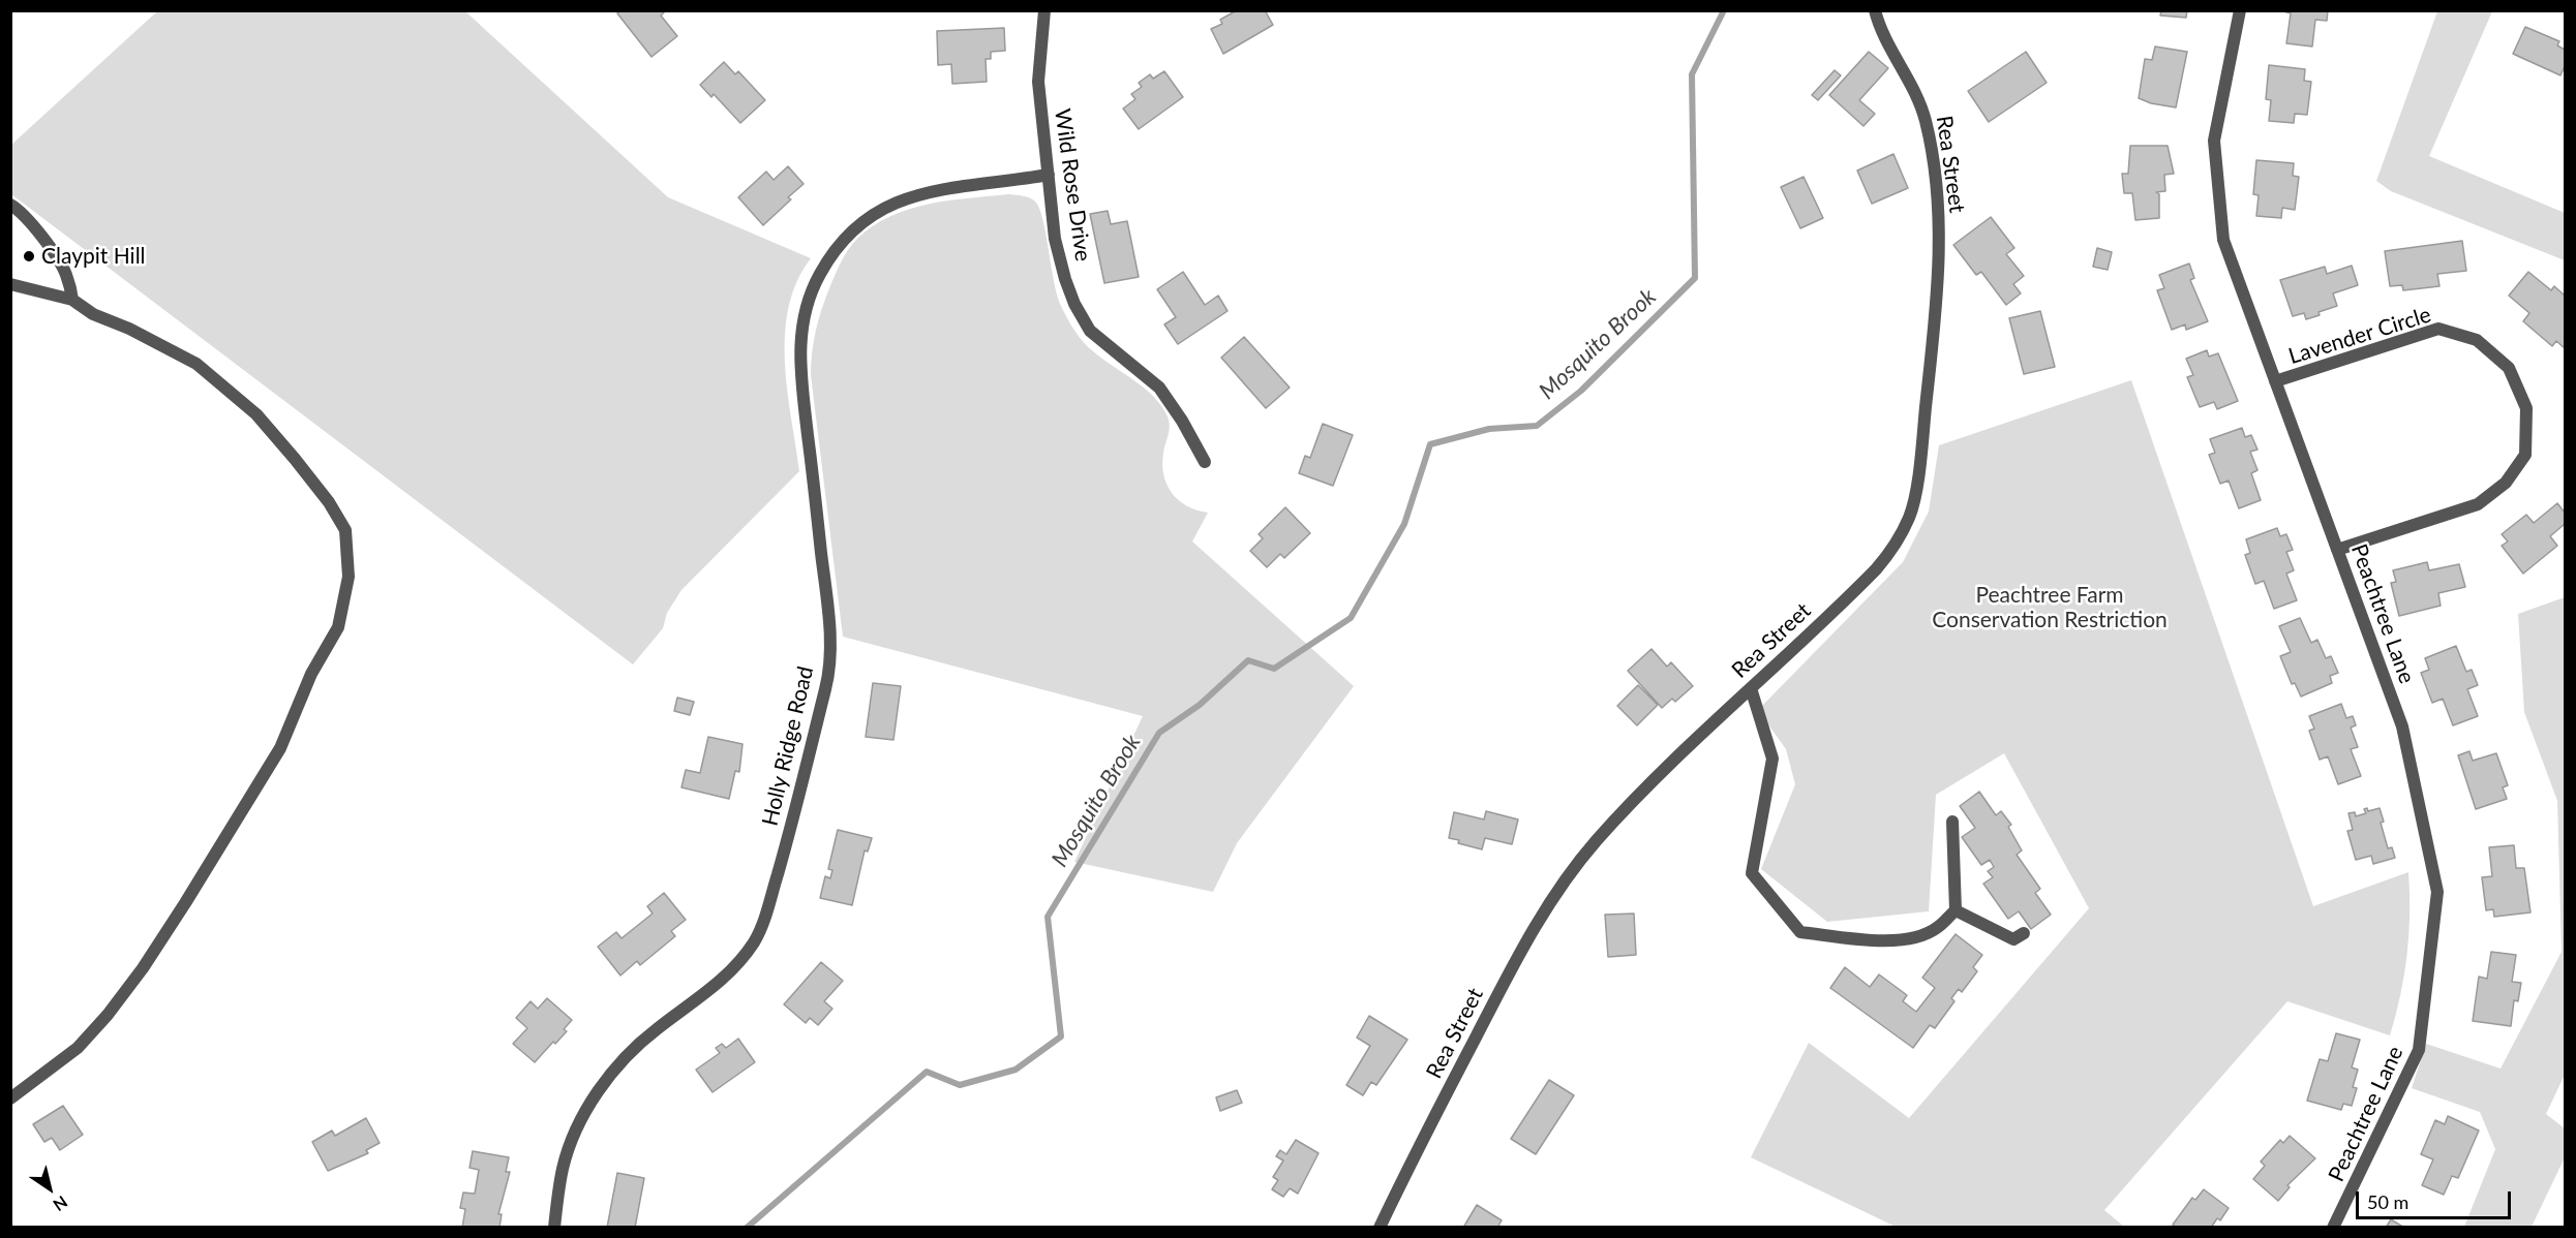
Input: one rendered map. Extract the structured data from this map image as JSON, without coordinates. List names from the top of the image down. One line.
{"streets":{"street":["Rea Street","Wild Rose Drive","Lavender Circle","Peachtree Lane","Holly Ridge Road"]},"crossings":[["Wild Rose Drive","Holly Ridge Road"],["Lavender Circle","Peachtree Lane"]],"water":["Mosquito Brook"],"parks":["Peachtree Farm Conservation Restriction"],"places":["Claypit Hill"],"scale_bar":"50 m","north":"bottom right"}
